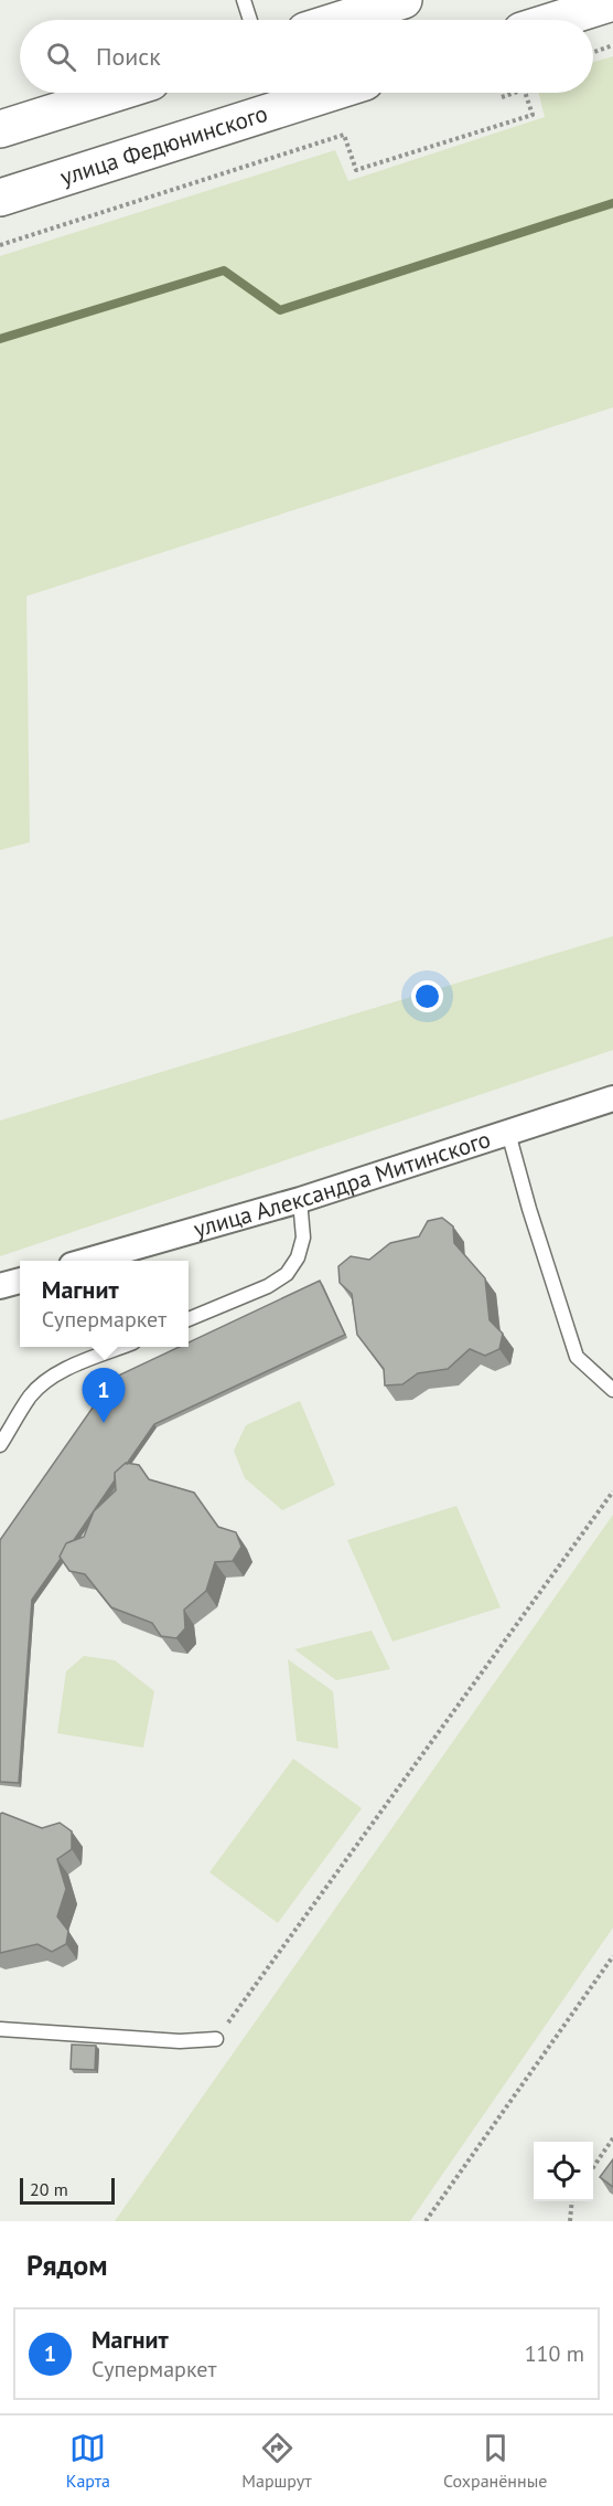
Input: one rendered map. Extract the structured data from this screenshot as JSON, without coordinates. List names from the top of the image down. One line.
{"streets":{"highway":["улица Федюнинского"],"street":["улица Александра Митинского"]},"scale_bar":"20 m","page":{"search":"Поиск","popup":["Магнит","Супермаркет"],"pins":"1","scale":"20 m","heading":"Рядом","list":[{"mark":"1","name":"Магнит","note":"Супермаркет","value":"110 m"}],"nav":["Карта","Маршрут","Сохранённые"]}}
